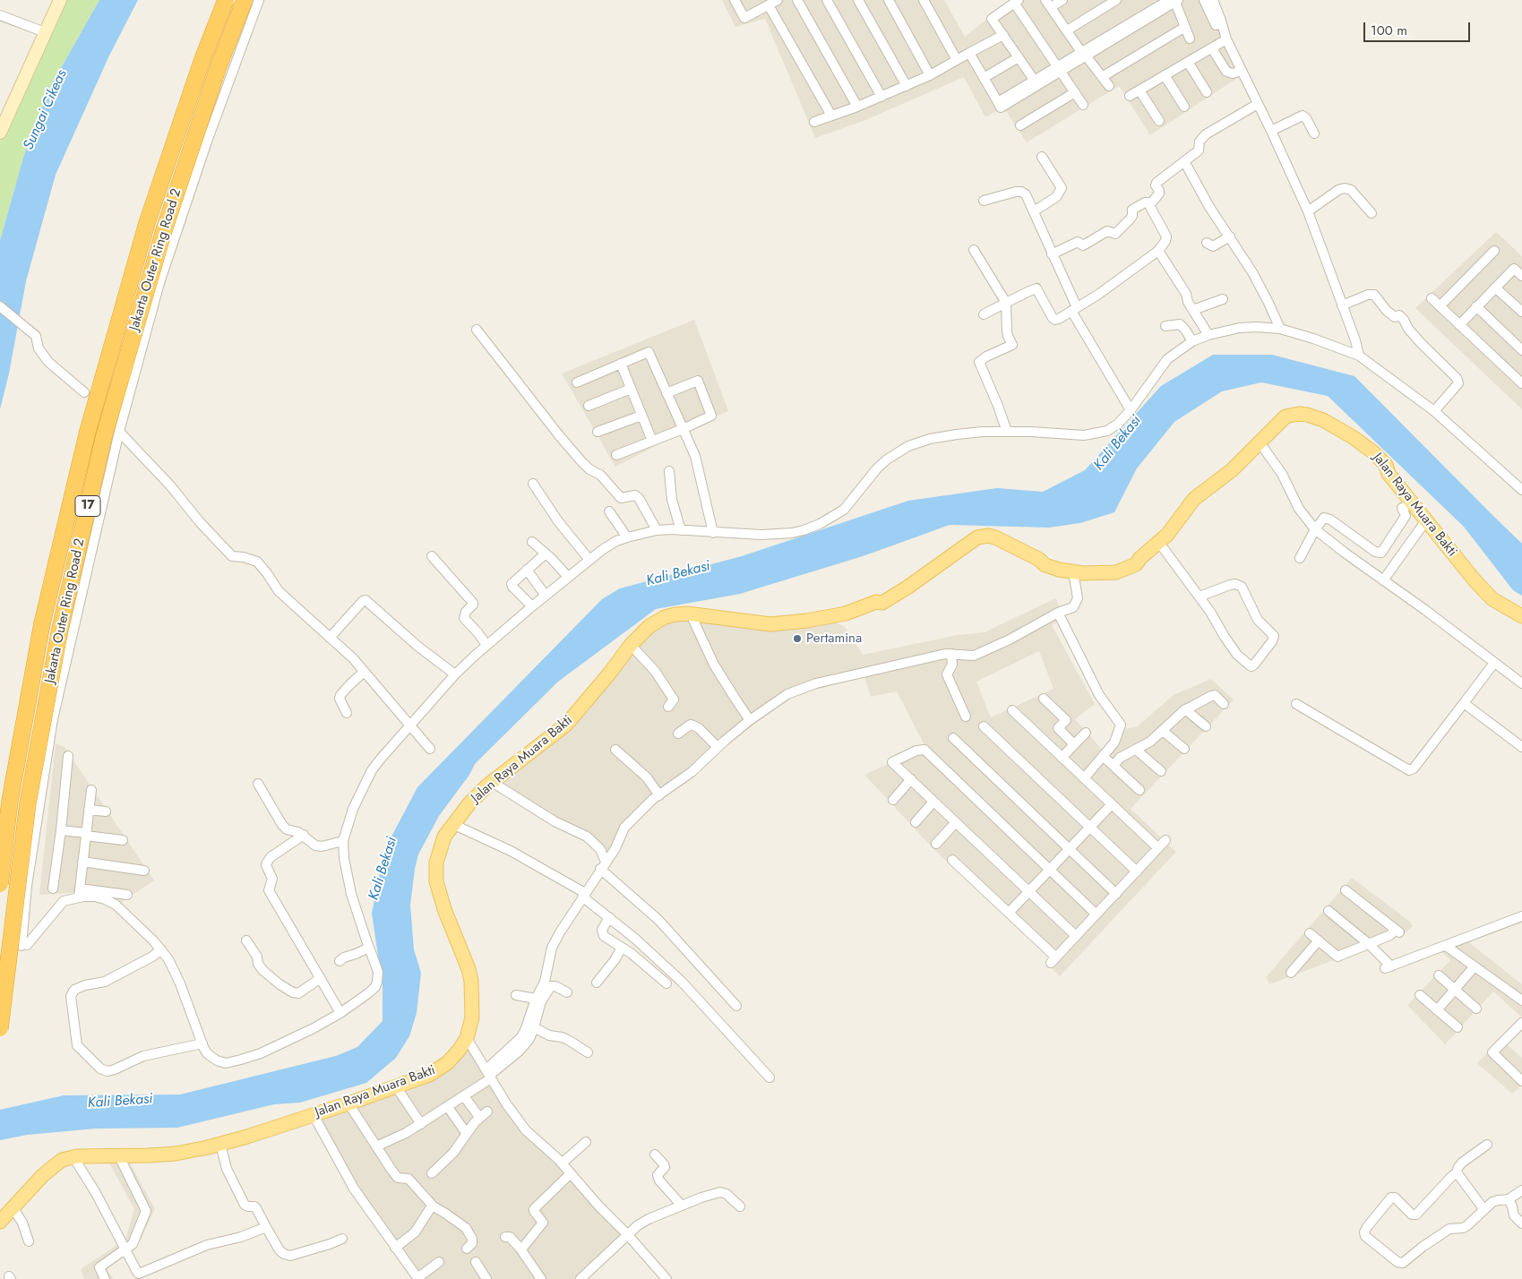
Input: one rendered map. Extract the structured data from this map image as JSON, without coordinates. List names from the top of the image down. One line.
{"streets":{"highway":["Jakarta Outer Ring Road 2","17"],"main road":["Jalan Raya Muara Bakti"]},"water":["Sungai Cikeas","Kali Bekasi"],"places":["Pertamina"],"scale_bar":"100 m"}
